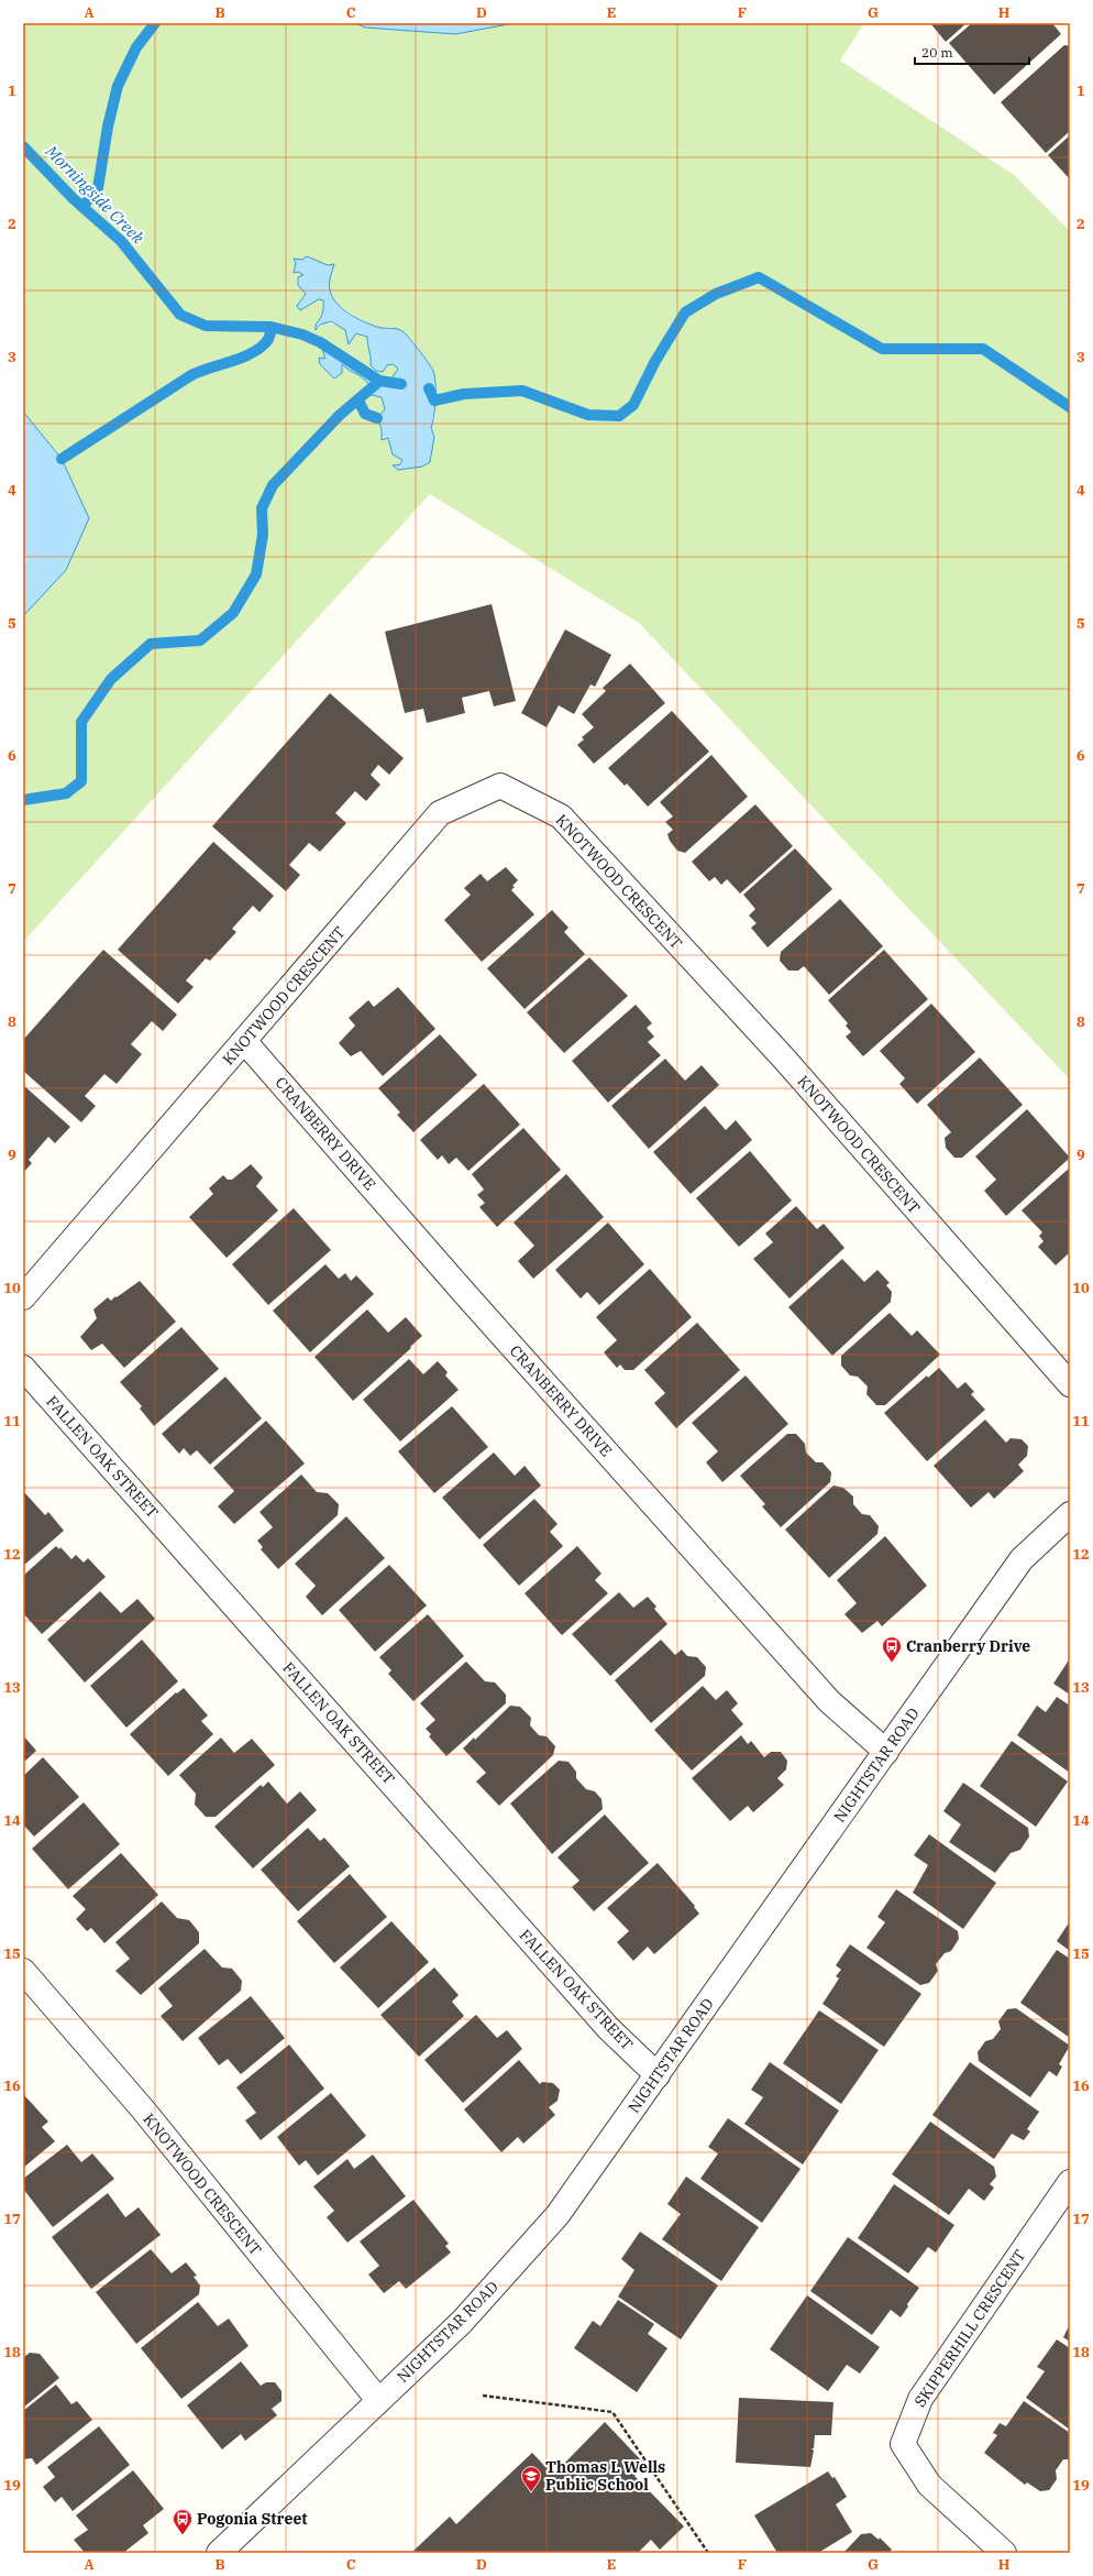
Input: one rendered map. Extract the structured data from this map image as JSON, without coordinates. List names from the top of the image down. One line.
{"streets":{"street":["KNOTWOOD CRESCENT","CRANBERRY DRIVE","FALLEN OAK STREET","NIGHTSTAR ROAD","SKIPPERHILL CRESCENT"]},"crossings":[["KNOTWOOD CRESCENT","CRANBERRY DRIVE"],["KNOTWOOD CRESCENT","NIGHTSTAR ROAD"],["CRANBERRY DRIVE","NIGHTSTAR ROAD"],["FALLEN OAK STREET","NIGHTSTAR ROAD"]],"water":["Morningside Creek"],"places":{"bus stop":["Cranberry Drive","Pogonia Street"],"school or university":["Thomas L Wells Public School"]},"scale_bar":"20 m","grid":{"columns":["A","B","C","D","E","F","G","H"],"rows":["1","2","3","4","5","6","7","8","9","10","11","12","13","14","15","16","17","18","19"]}}
